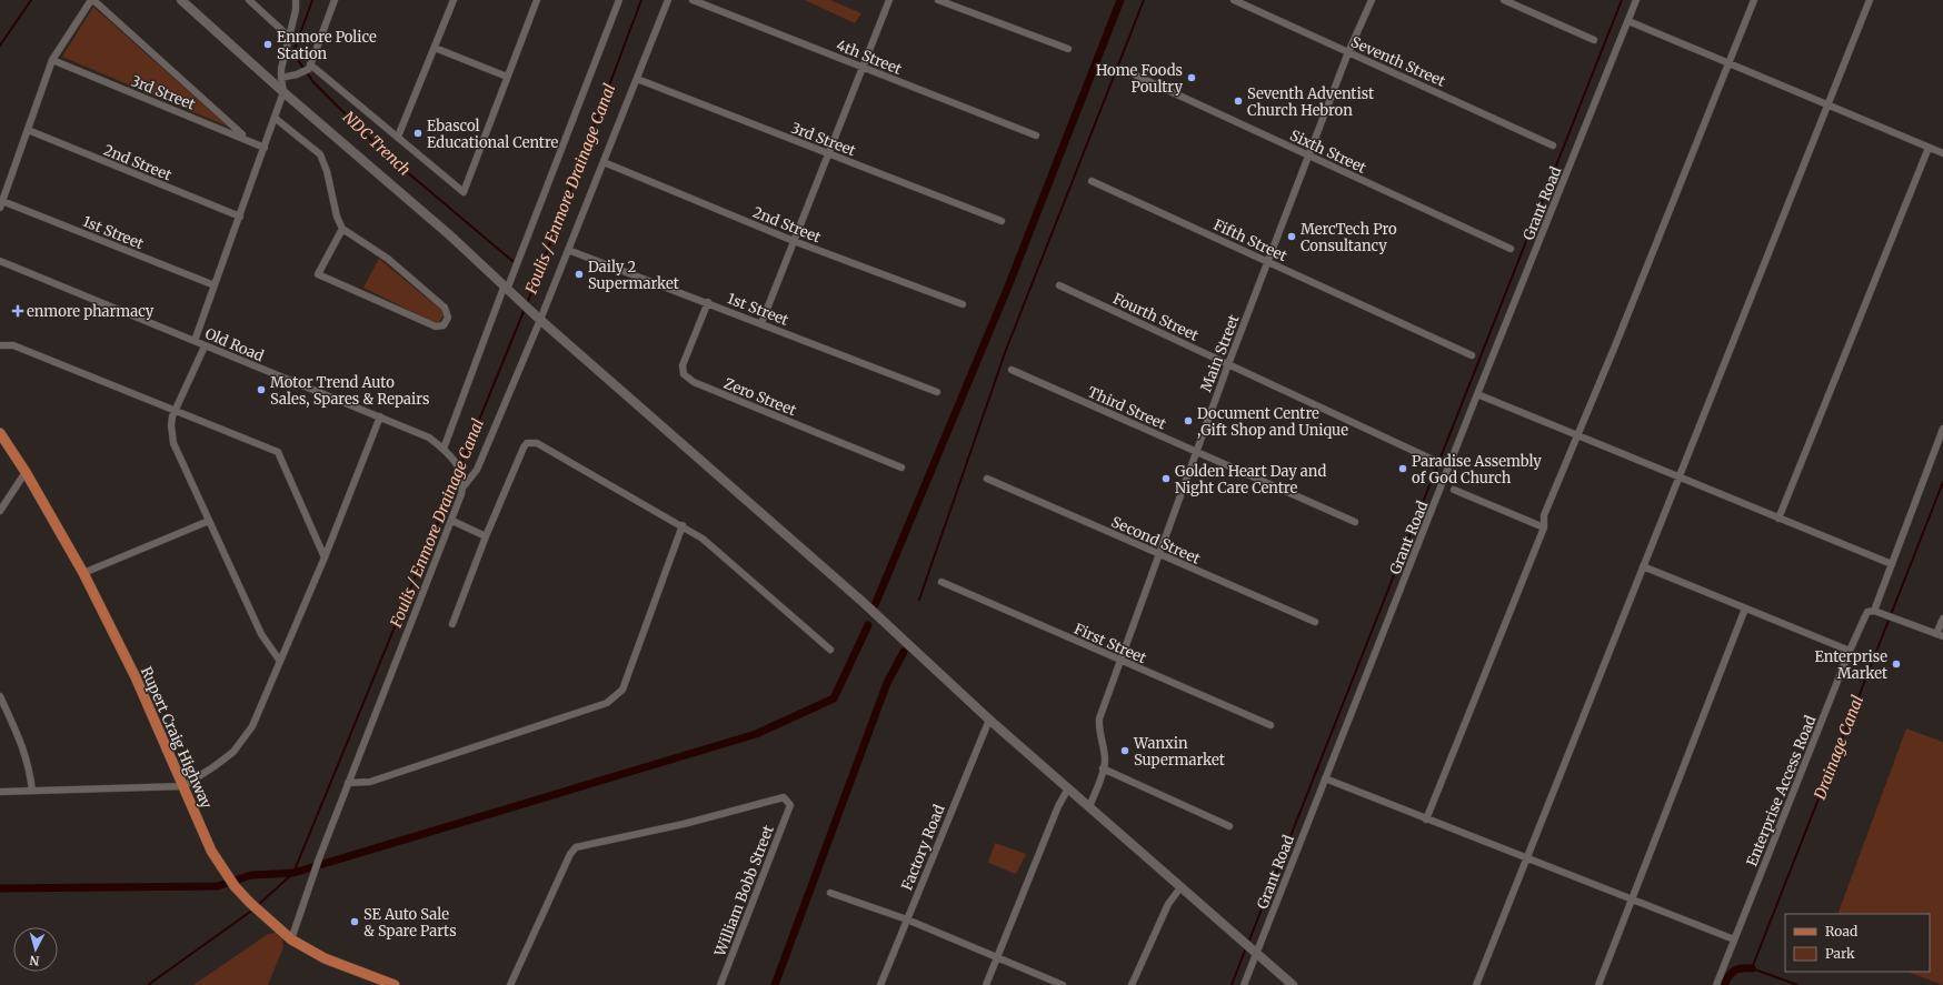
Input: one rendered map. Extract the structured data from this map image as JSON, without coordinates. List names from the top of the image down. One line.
{"streets":{"main road":["Rupert Craig Highway"],"street":["4th Street","Seventh Street","3rd Street","Sixth Street","2nd Street","Grant Road","1st Street","Fifth Street","Fourth Street","Old Road","Main Street","Zero Street","Third Street","Second Street","First Street","Enterprise Access Road","Factory Road","William Bobb Street"]},"crossings":[["Seventh Street","Main Street"],["Sixth Street","Main Street"],["1st Street","Zero Street"],["Fifth Street","Main Street"],["Fourth Street","Main Street"],["Main Street","Third Street"],["Main Street","Second Street"],["Main Street","First Street"]],"water":["NDC Trench","Foulis / Enmore Drainage Canal","Drainage Canal"],"places":{"other":["Enmore Police Station","Home Foods Poultry","Seventh Adventist Church Hebron","Ebascol Educational Centre","MercTech Pro Consultancy","Daily 2 Supermarket","Motor Trend Auto Sales, Spares & Repairs","Document Centre ,Gift Shop and Unique","Paradise Assembly of God Church","Golden Heart Day and Night Care Centre","Enterprise Market","Wanxin Supermarket","SE Auto Sale & Spare Parts"],"health":["enmore pharmacy"]},"legend":["Road","Park"],"north":"bottom"}
